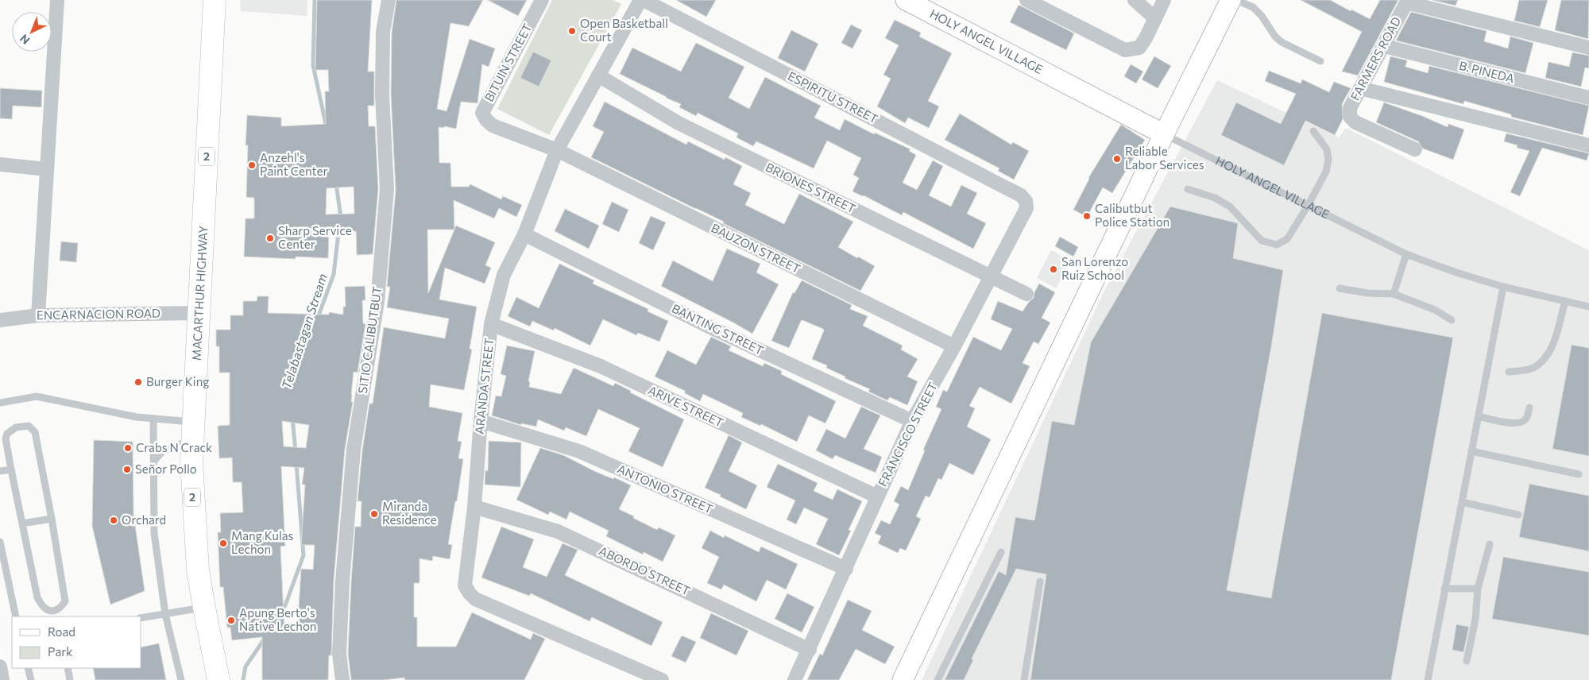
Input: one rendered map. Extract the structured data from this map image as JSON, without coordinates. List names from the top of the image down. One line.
{"streets":{"highway":["2","MACARTHUR HIGHWAY"],"street":["HOLY ANGEL VILLAGE","FARMERS ROAD","BITUIN STREET","B. PINEDA","ESPIRITU STREET","BRIONES STREET","BAUZON STREET","ENCARNACION ROAD","BANTING STREET","SITIO CALIBUTBUT","ARANDA STREET","ARIVE STREET","FRANCISCO STREET","ANTONIO STREET","ABORDO STREET"]},"crossings":[["FARMERS ROAD","B. PINEDA"],["BITUIN STREET","BAUZON STREET"],["BITUIN STREET","ARANDA STREET"],["ESPIRITU STREET","FRANCISCO STREET"],["BRIONES STREET","ARANDA STREET"],["BRIONES STREET","FRANCISCO STREET"],["BAUZON STREET","ARANDA STREET"],["BAUZON STREET","FRANCISCO STREET"],["MACARTHUR HIGHWAY","ENCARNACION ROAD"],["BANTING STREET","ARANDA STREET"],["BANTING STREET","FRANCISCO STREET"],["ARANDA STREET","ARIVE STREET"],["ARANDA STREET","ANTONIO STREET"],["ARANDA STREET","ABORDO STREET"],["ARIVE STREET","FRANCISCO STREET"],["FRANCISCO STREET","ANTONIO STREET"],["FRANCISCO STREET","ABORDO STREET"]],"water":["Telabastagan Stream"],"places":["Open Basketball Court","Reliable Labor Services","Anzehl's Paint Center","Calibutbut Police Station","Sharp Service Center","San Lorenzo Ruiz School","Burger King","Crabs N Crack","Señor Pollo","Miranda Residence","Orchard","Mang Kulas Lechon","Apung Berto's Native Lechon"],"legend":["Road","Park"],"north":"bottom left"}
